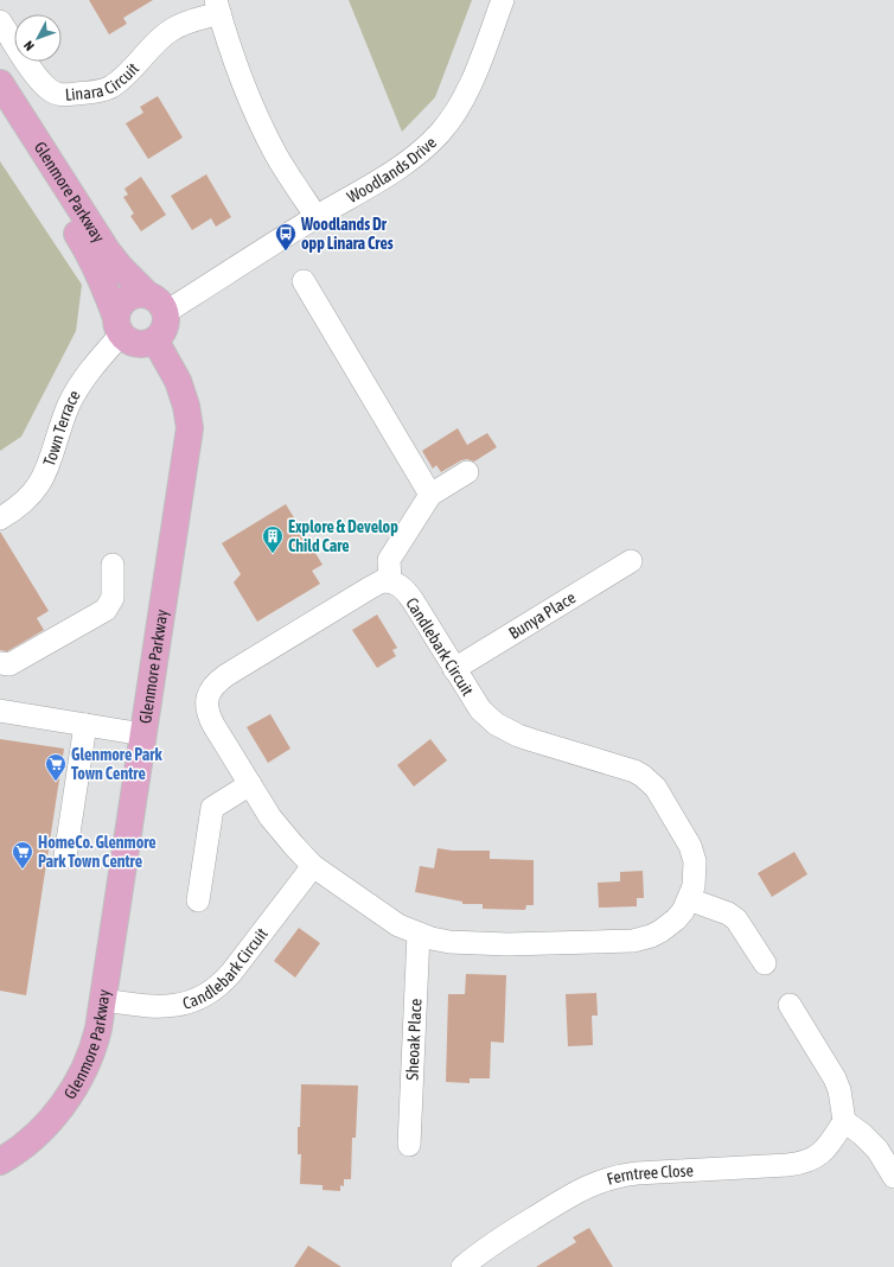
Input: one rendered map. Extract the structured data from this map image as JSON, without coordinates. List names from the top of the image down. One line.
{"streets":{"main road":["Glenmore Parkway"],"street":["Linara Circuit","Woodlands Drive","Town Terrace","Bunya Place","Candlebark Circuit","Sheoak Place","Ferntree Close"]},"crossings":[["Linara Circuit","Woodlands Drive"],["Woodlands Drive","Glenmore Parkway"],["Woodlands Drive","Town Terrace"],["Glenmore Parkway","Town Terrace"],["Glenmore Parkway","Candlebark Circuit"],["Bunya Place","Candlebark Circuit"],["Candlebark Circuit","Sheoak Place"]],"places":{"bus stop":["Woodlands Dr opp Linara Cres"],"building":["Explore & Develop Child Care"],"supermarket":["Glenmore Park Town Centre","HomeCo. Glenmore Park Town Centre"]},"north":"bottom left"}
